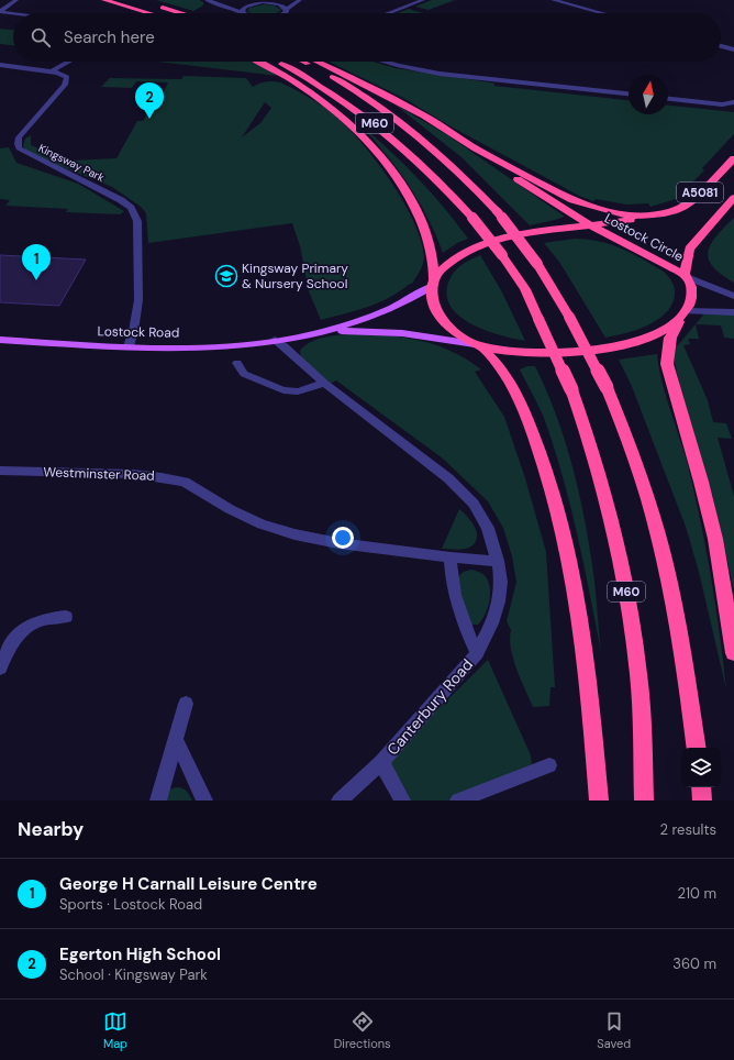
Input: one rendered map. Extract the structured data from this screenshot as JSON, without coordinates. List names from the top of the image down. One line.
{"streets":{"highway":["M60","A5081","Lostock Circle"],"main road":["Lostock Road"],"street":["Kingsway Park","Westminster Road","Canterbury Road"]},"crossings":[["M60","A5081"],["M60","Lostock Circle"],["M60","Lostock Road"],["Kingsway Park","Lostock Road"],["A5081","Lostock Circle"],["Lostock Circle","Lostock Road"],["Westminster Road","Canterbury Road"]],"places":{"school or university":["Kingsway Primary & Nursery School"]},"north":"top","page":{"search":"Search here","pins":["2","1"],"heading":["Nearby","2 results"],"list":[{"mark":"1","name":"George H Carnall Leisure Centre","note":"Sports · Lostock Road","value":"210 m"},{"mark":"2","name":"Egerton High School","note":"School · Kingsway Park","value":"360 m"}],"nav":["Map","Directions","Saved"]}}
